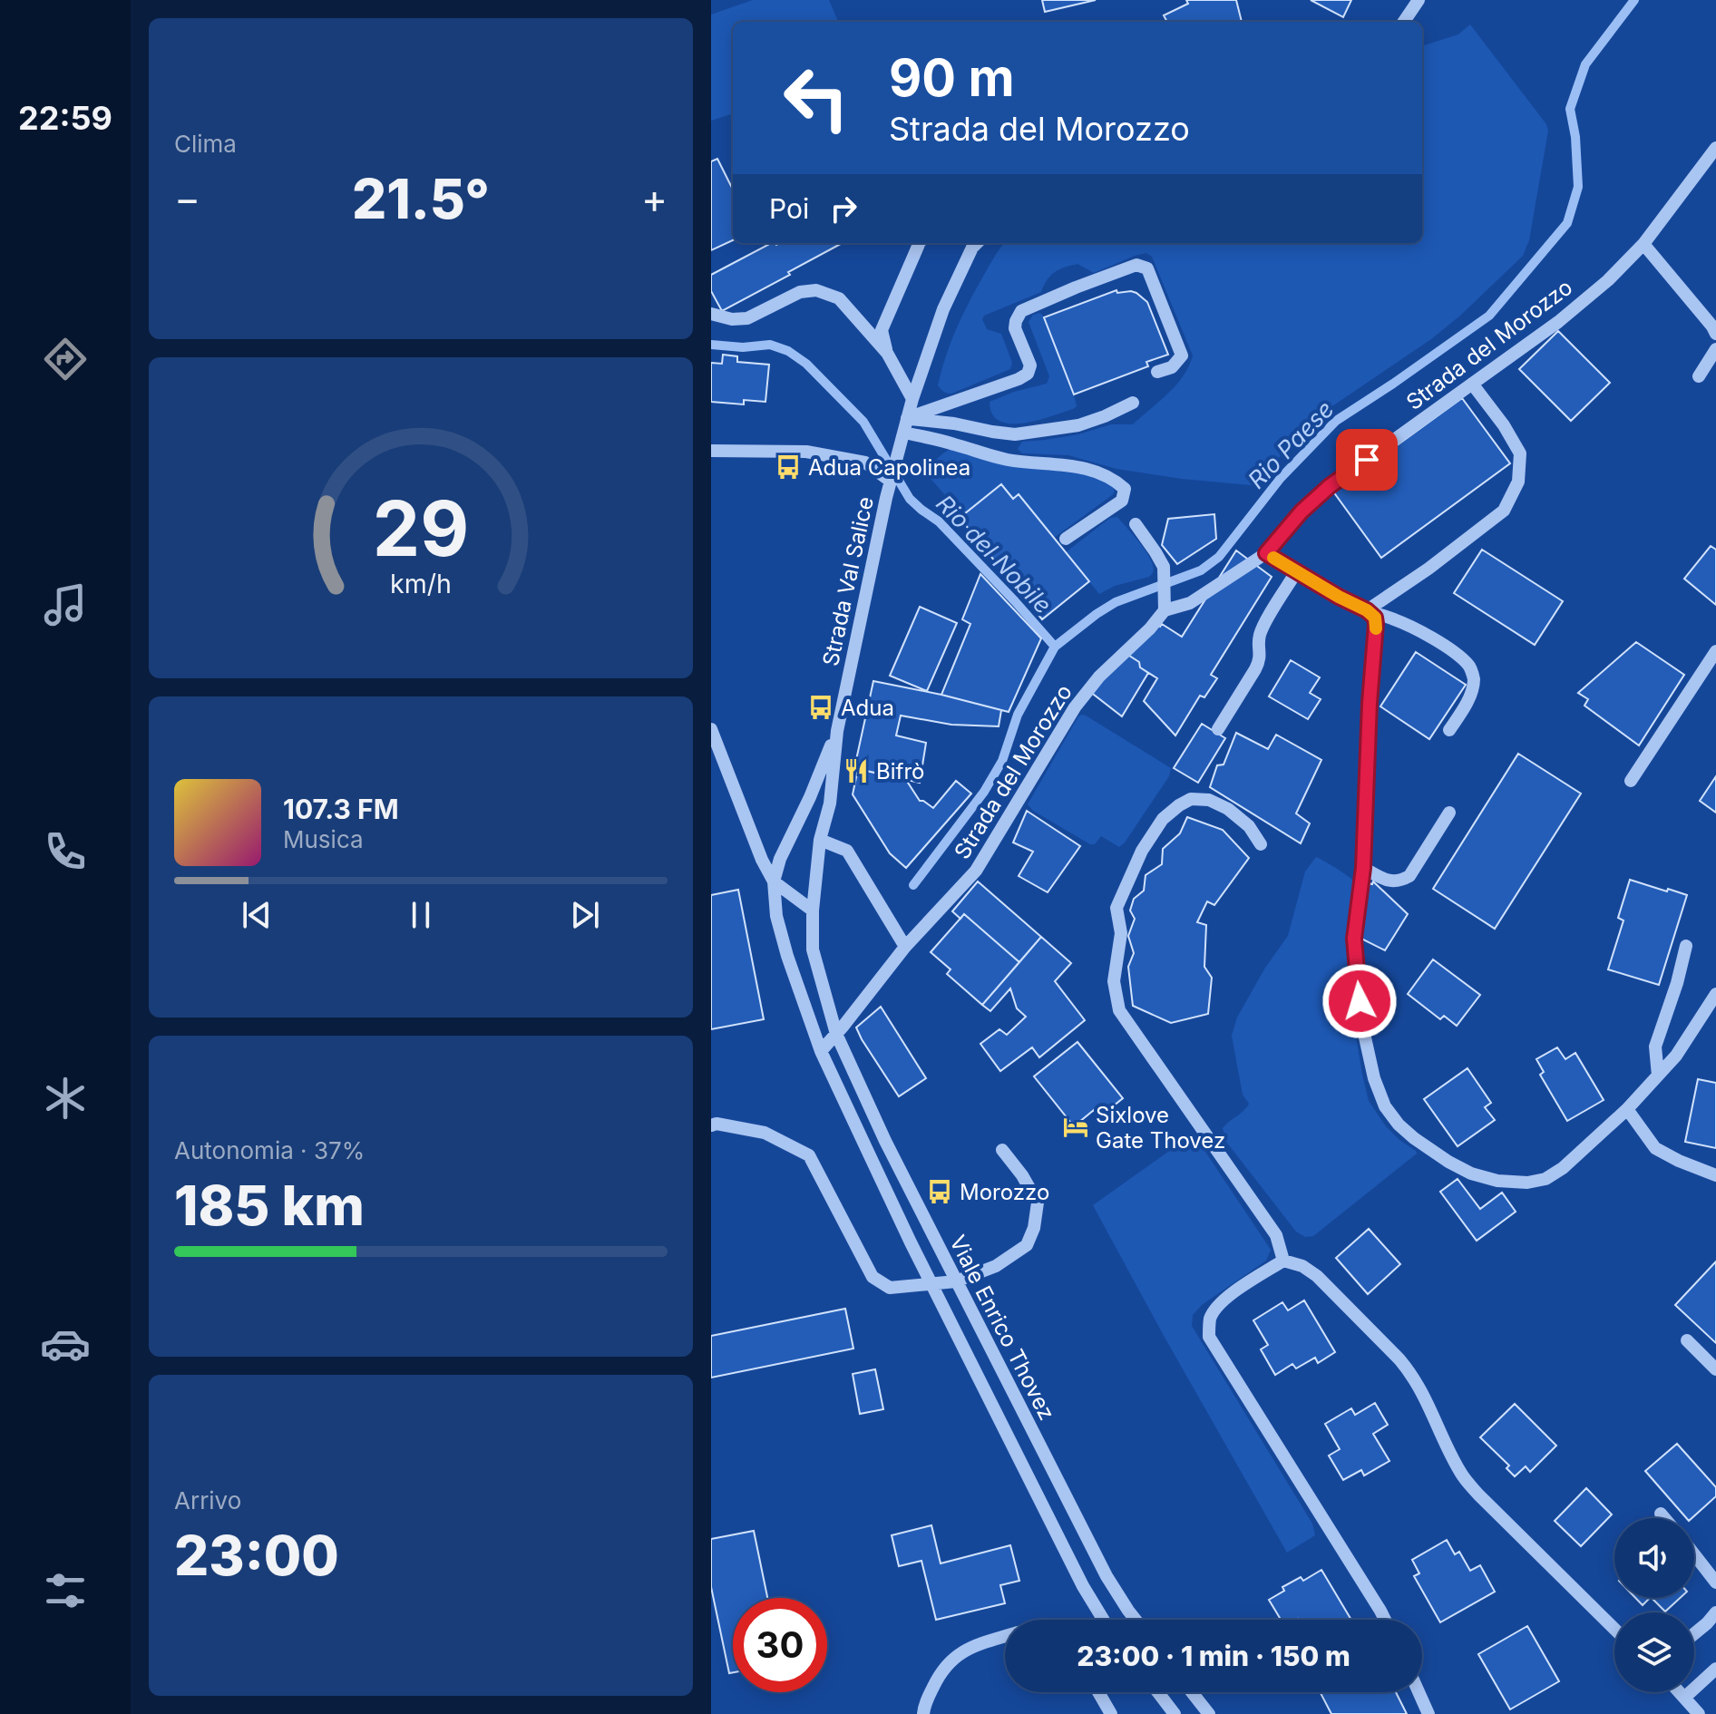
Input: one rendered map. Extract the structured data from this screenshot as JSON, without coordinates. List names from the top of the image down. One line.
{"streets":{"street":["Strada del Morozzo","Strada Val Salice","Viale Enrico Thovez"]},"crossings":[["Strada Val Salice","Viale Enrico Thovez"]],"water":["Rio Paese","Rio del Nobile"],"places":{"bus stop":["Adua Capolinea","Adua","Morozzo"],"restaurant":["Bifrò"],"hotel":["Sixlove Gate Thovez"]},"page":{"tabs":"22:59","tile":["Clima",["Autonomia · 37%","185 km"],["Arrivo","23:00"]],"turn":["90 m","Strada del Morozzo"],"heat":["−","21.5°","+"],"then":"Poi","song":["107.3 FM","Musica"],"limit":"30","trip":"23:00 · 1 min · 150 m","gauge":["29","km/h"]}}
